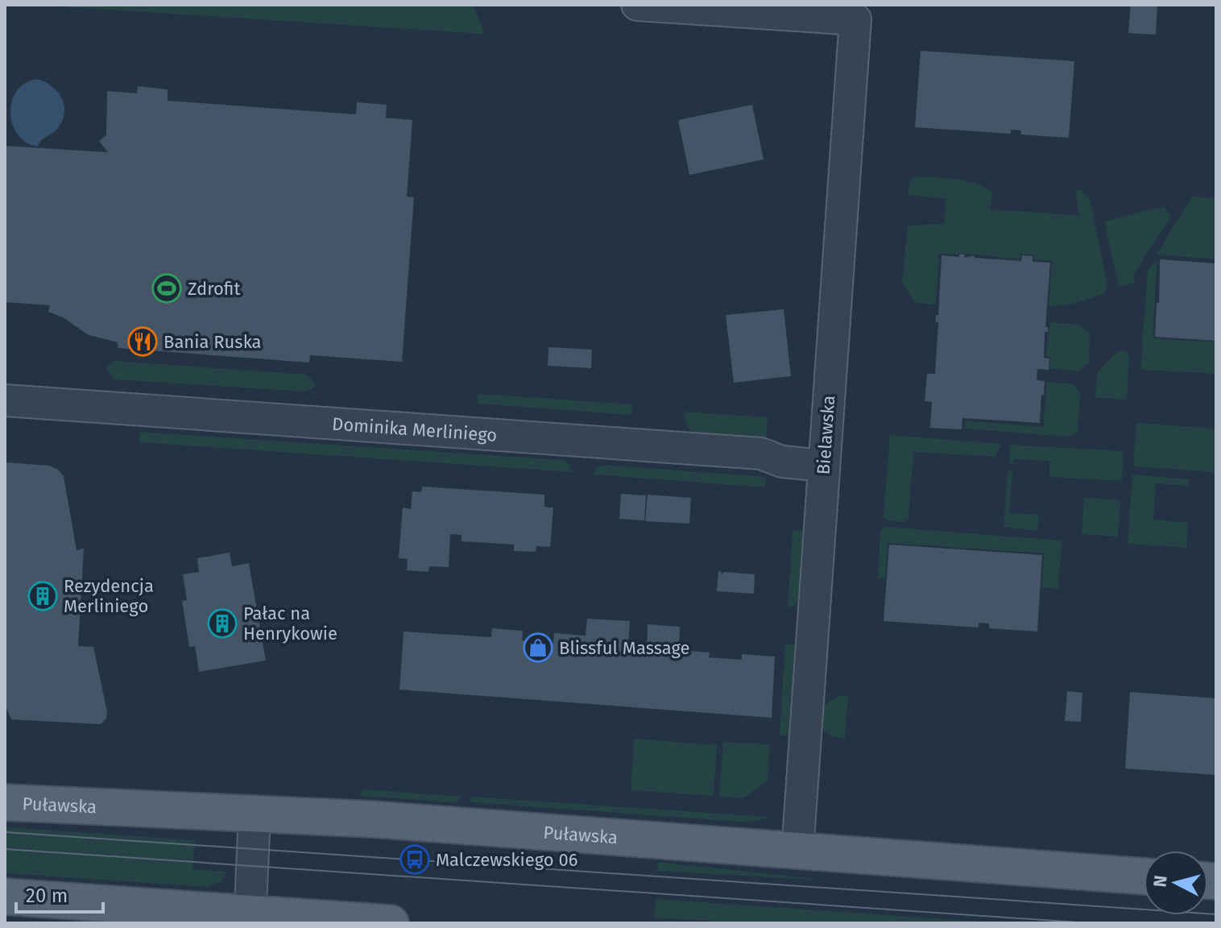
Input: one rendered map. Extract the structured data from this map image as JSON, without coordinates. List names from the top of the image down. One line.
{"streets":{"main road":["Puławska"],"street":["Dominika Merliniego","Bielawska"]},"crossings":[["Dominika Merliniego","Bielawska"],["Bielawska","Puławska"]],"places":{"sports":["Zdrofit"],"restaurant":["Bania Ruska"],"building":["Rezydencja Merliniego","Pałac na Henrykowie"],"shop":["Blissful Massage"],"bus stop":["Malczewskiego 06"]},"scale_bar":"20 m","north":"left"}
